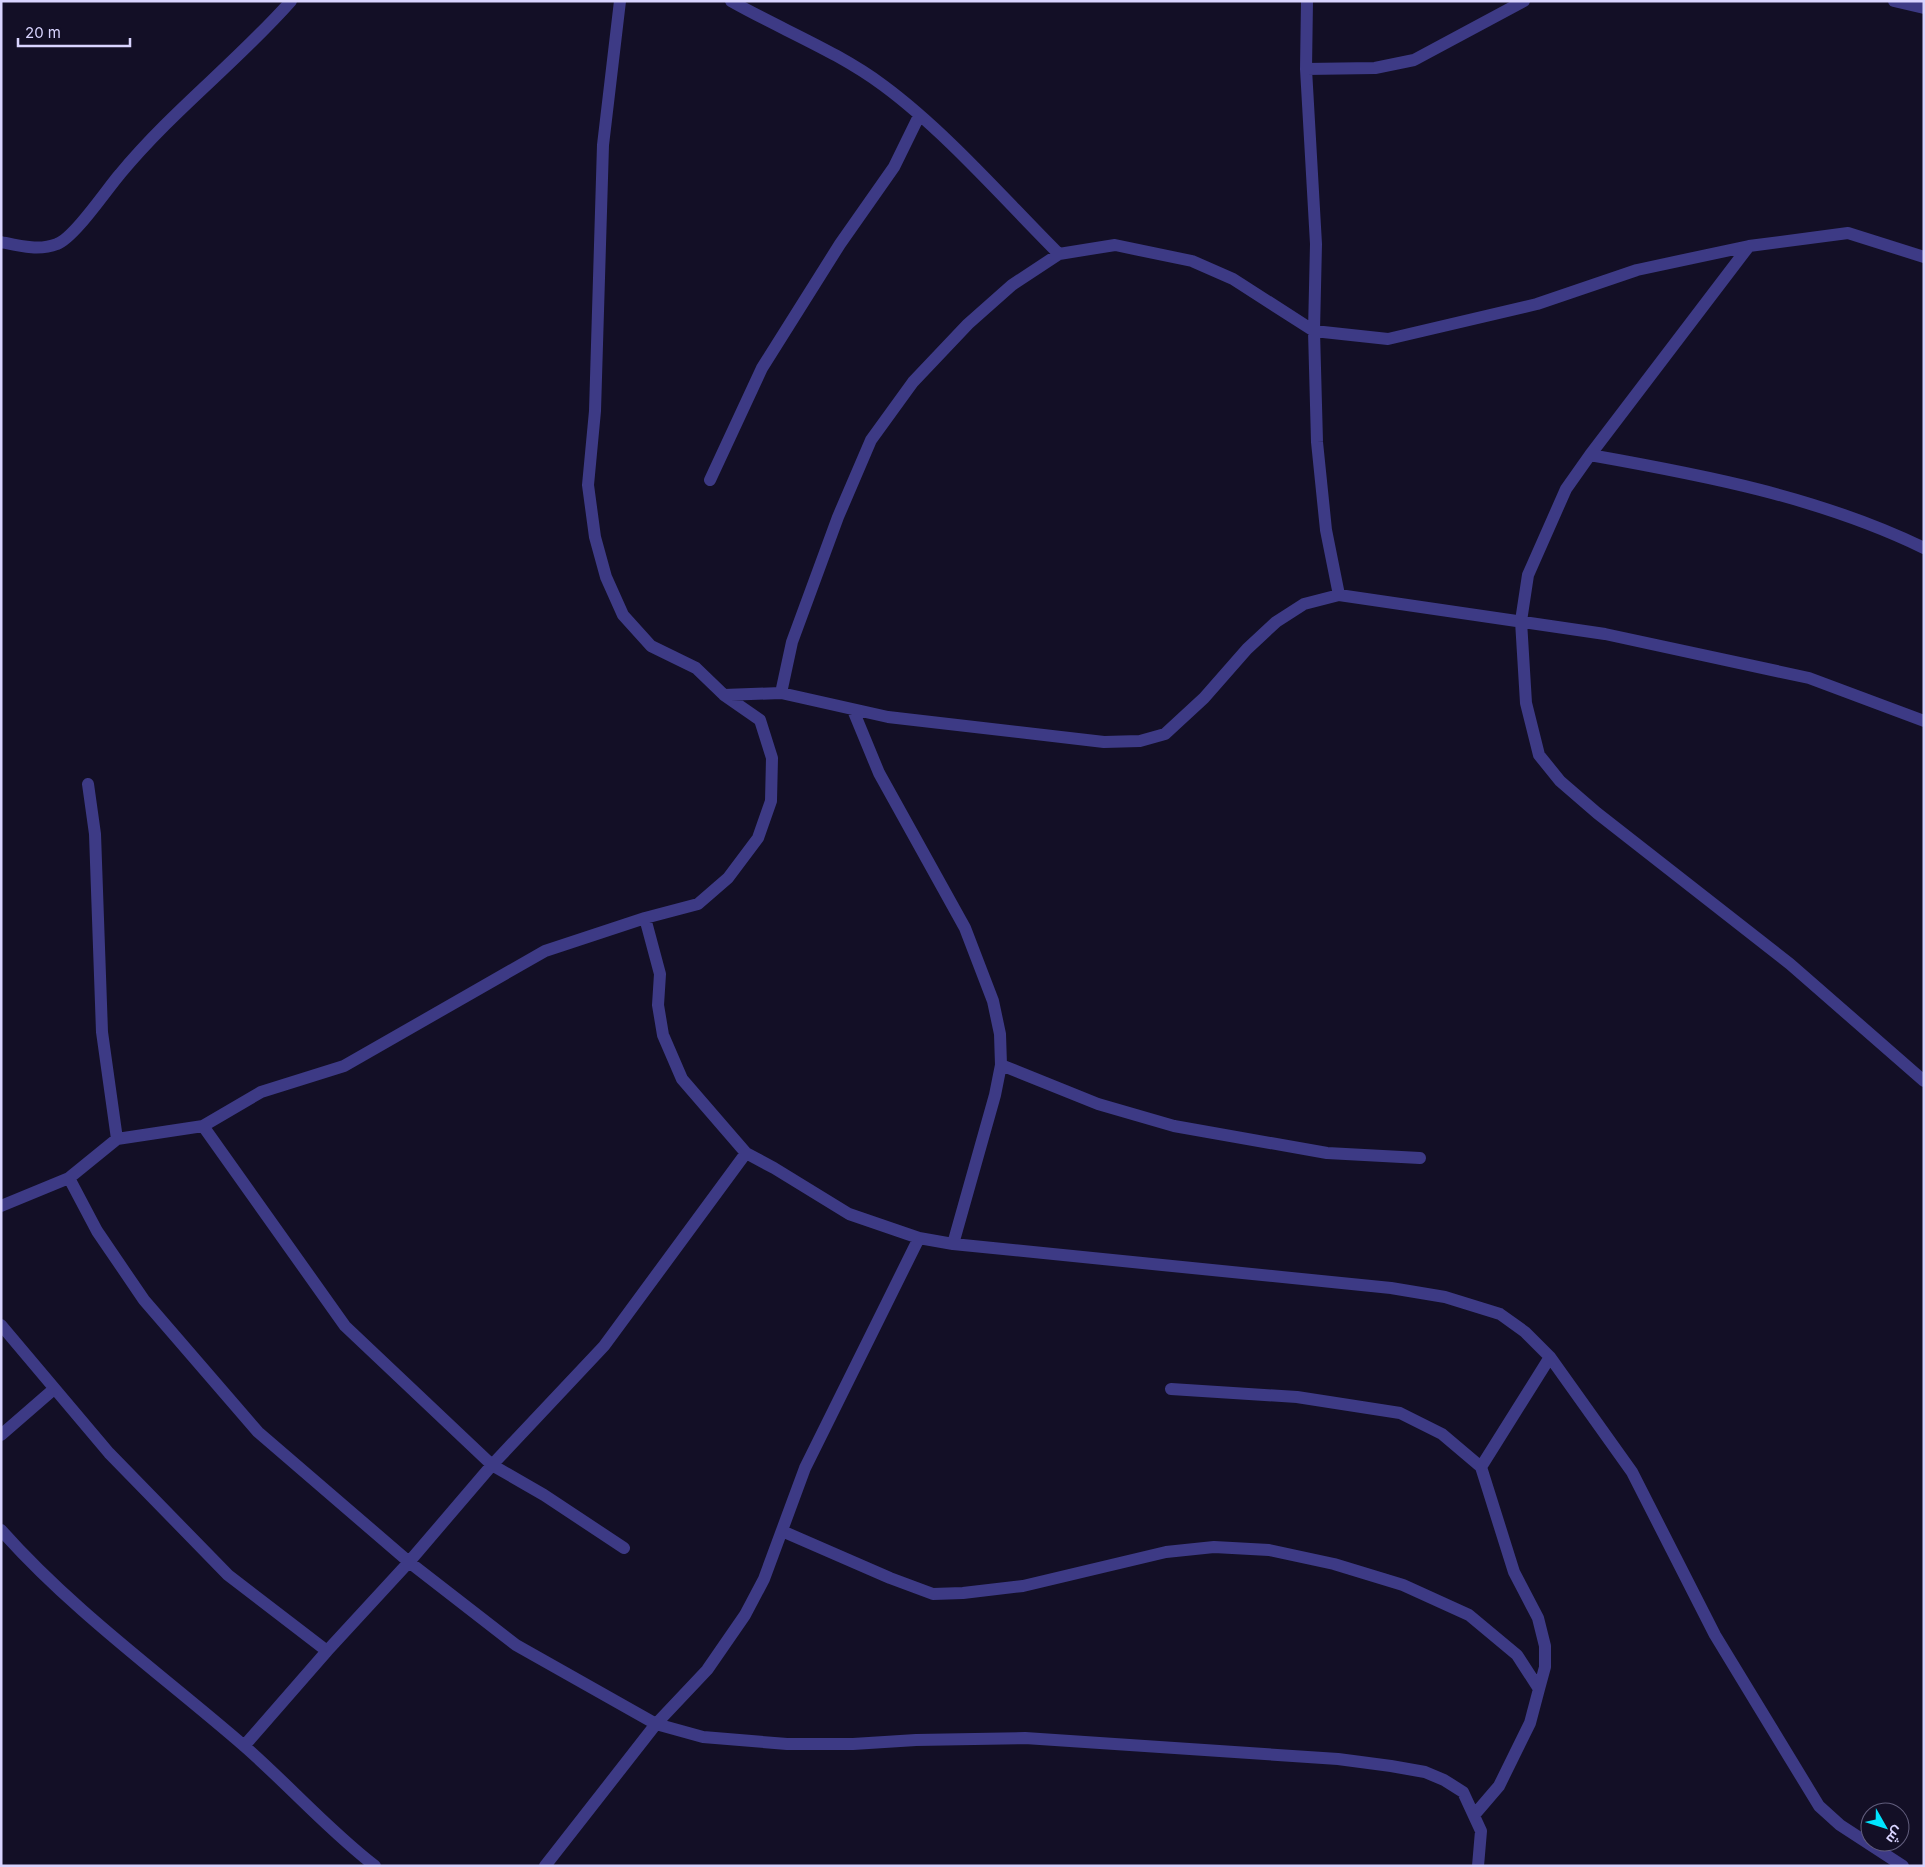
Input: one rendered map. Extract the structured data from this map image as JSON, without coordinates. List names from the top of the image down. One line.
{"scale_bar":"20 m","north":"bottom right"}
